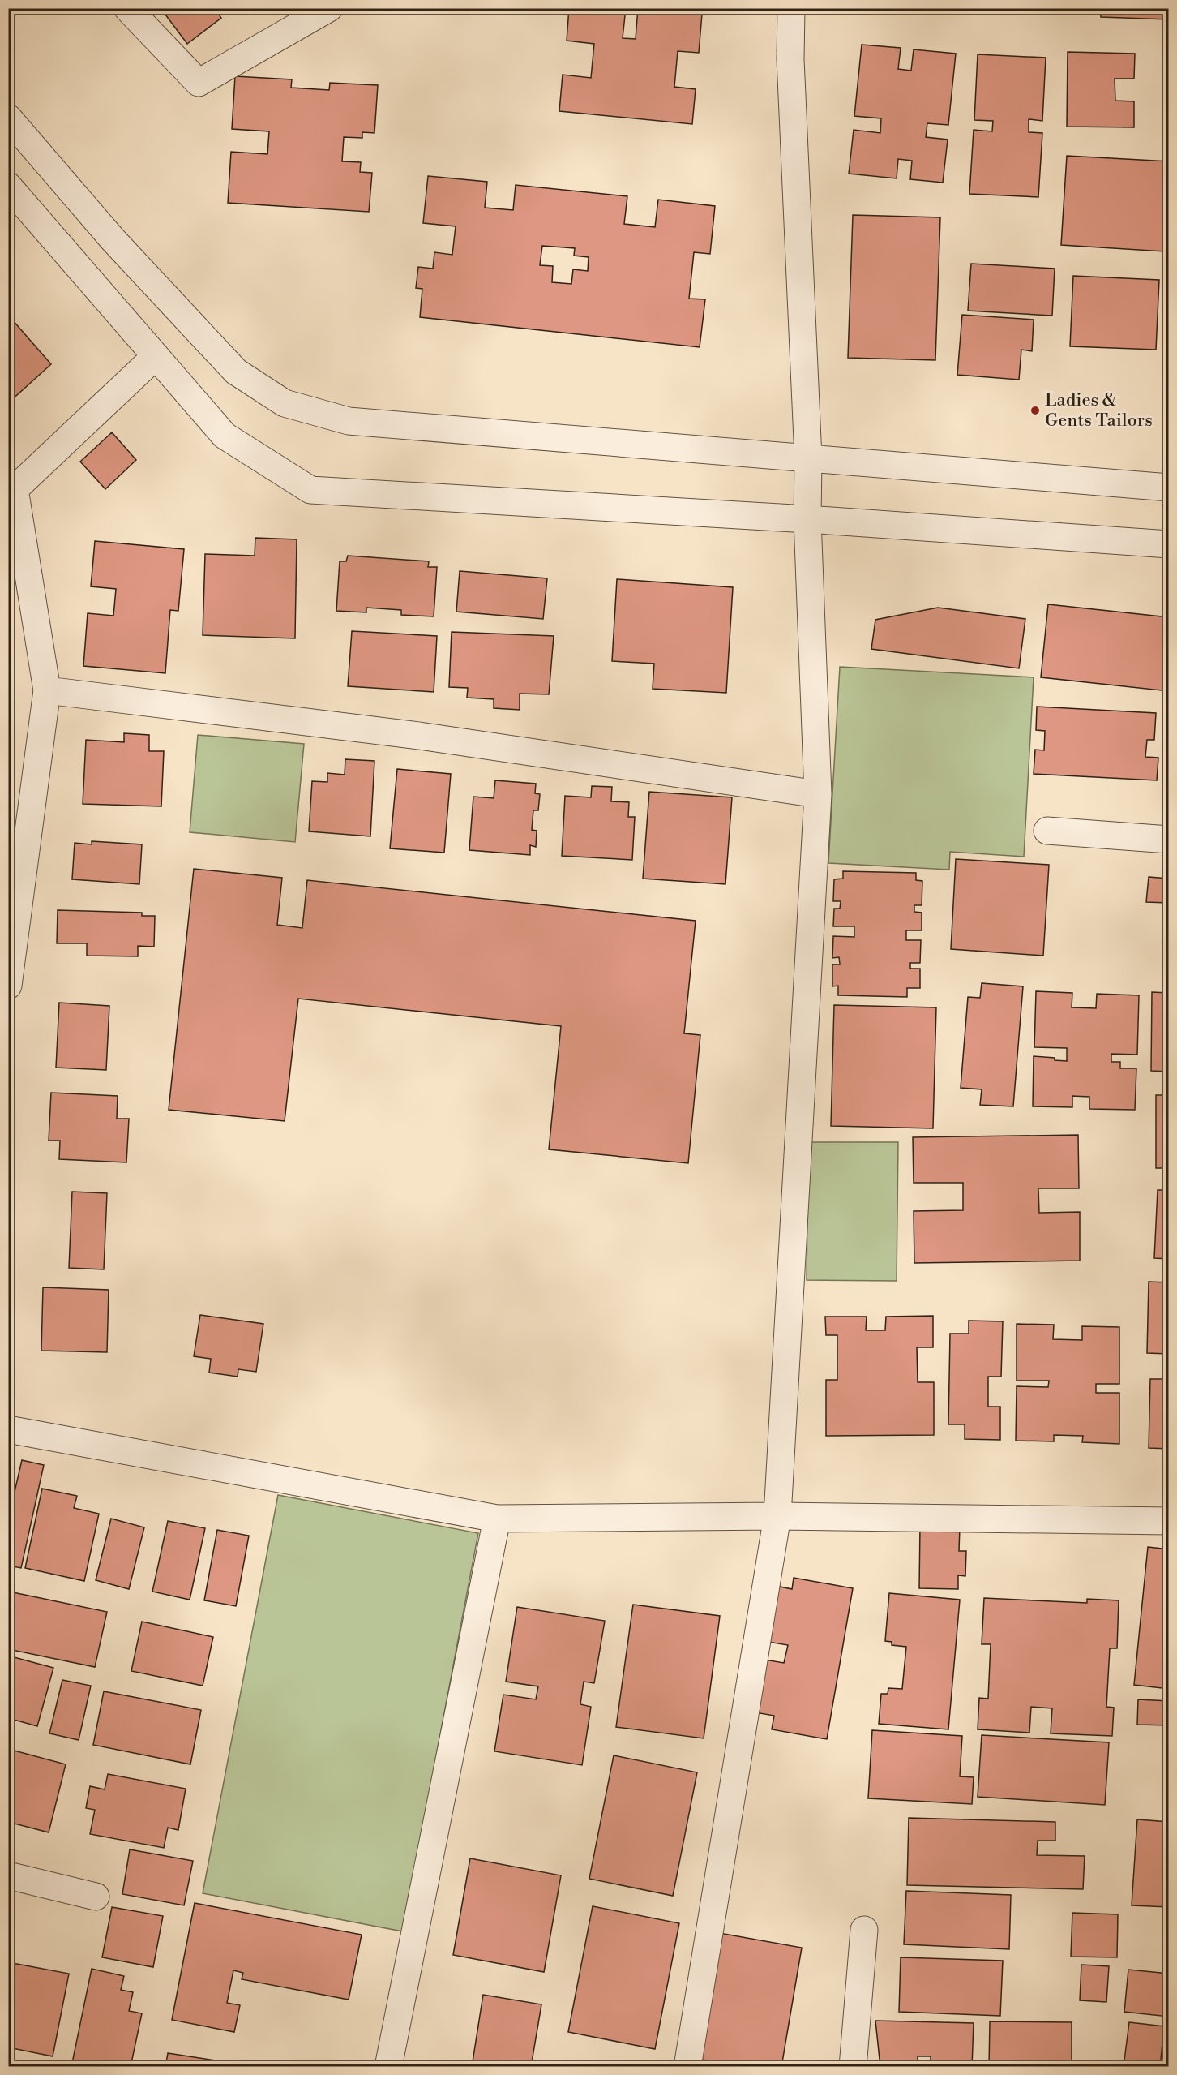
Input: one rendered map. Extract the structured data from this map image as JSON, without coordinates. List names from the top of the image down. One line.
{"places":["Ladies & Gents Tailors"]}
